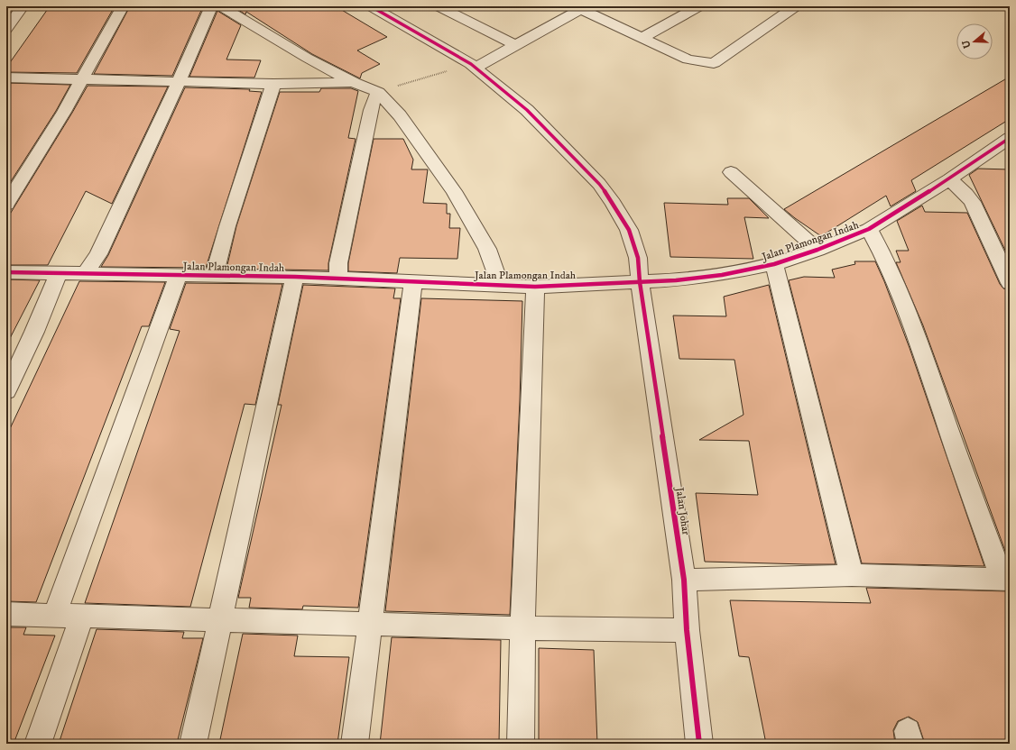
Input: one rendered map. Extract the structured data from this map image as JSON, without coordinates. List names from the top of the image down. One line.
{"streets":{"street":["Jalan Plamongan Indah","Jalan Johar"]},"crossings":[["Jalan Plamongan Indah","Jalan Johar"]],"north":"left"}
